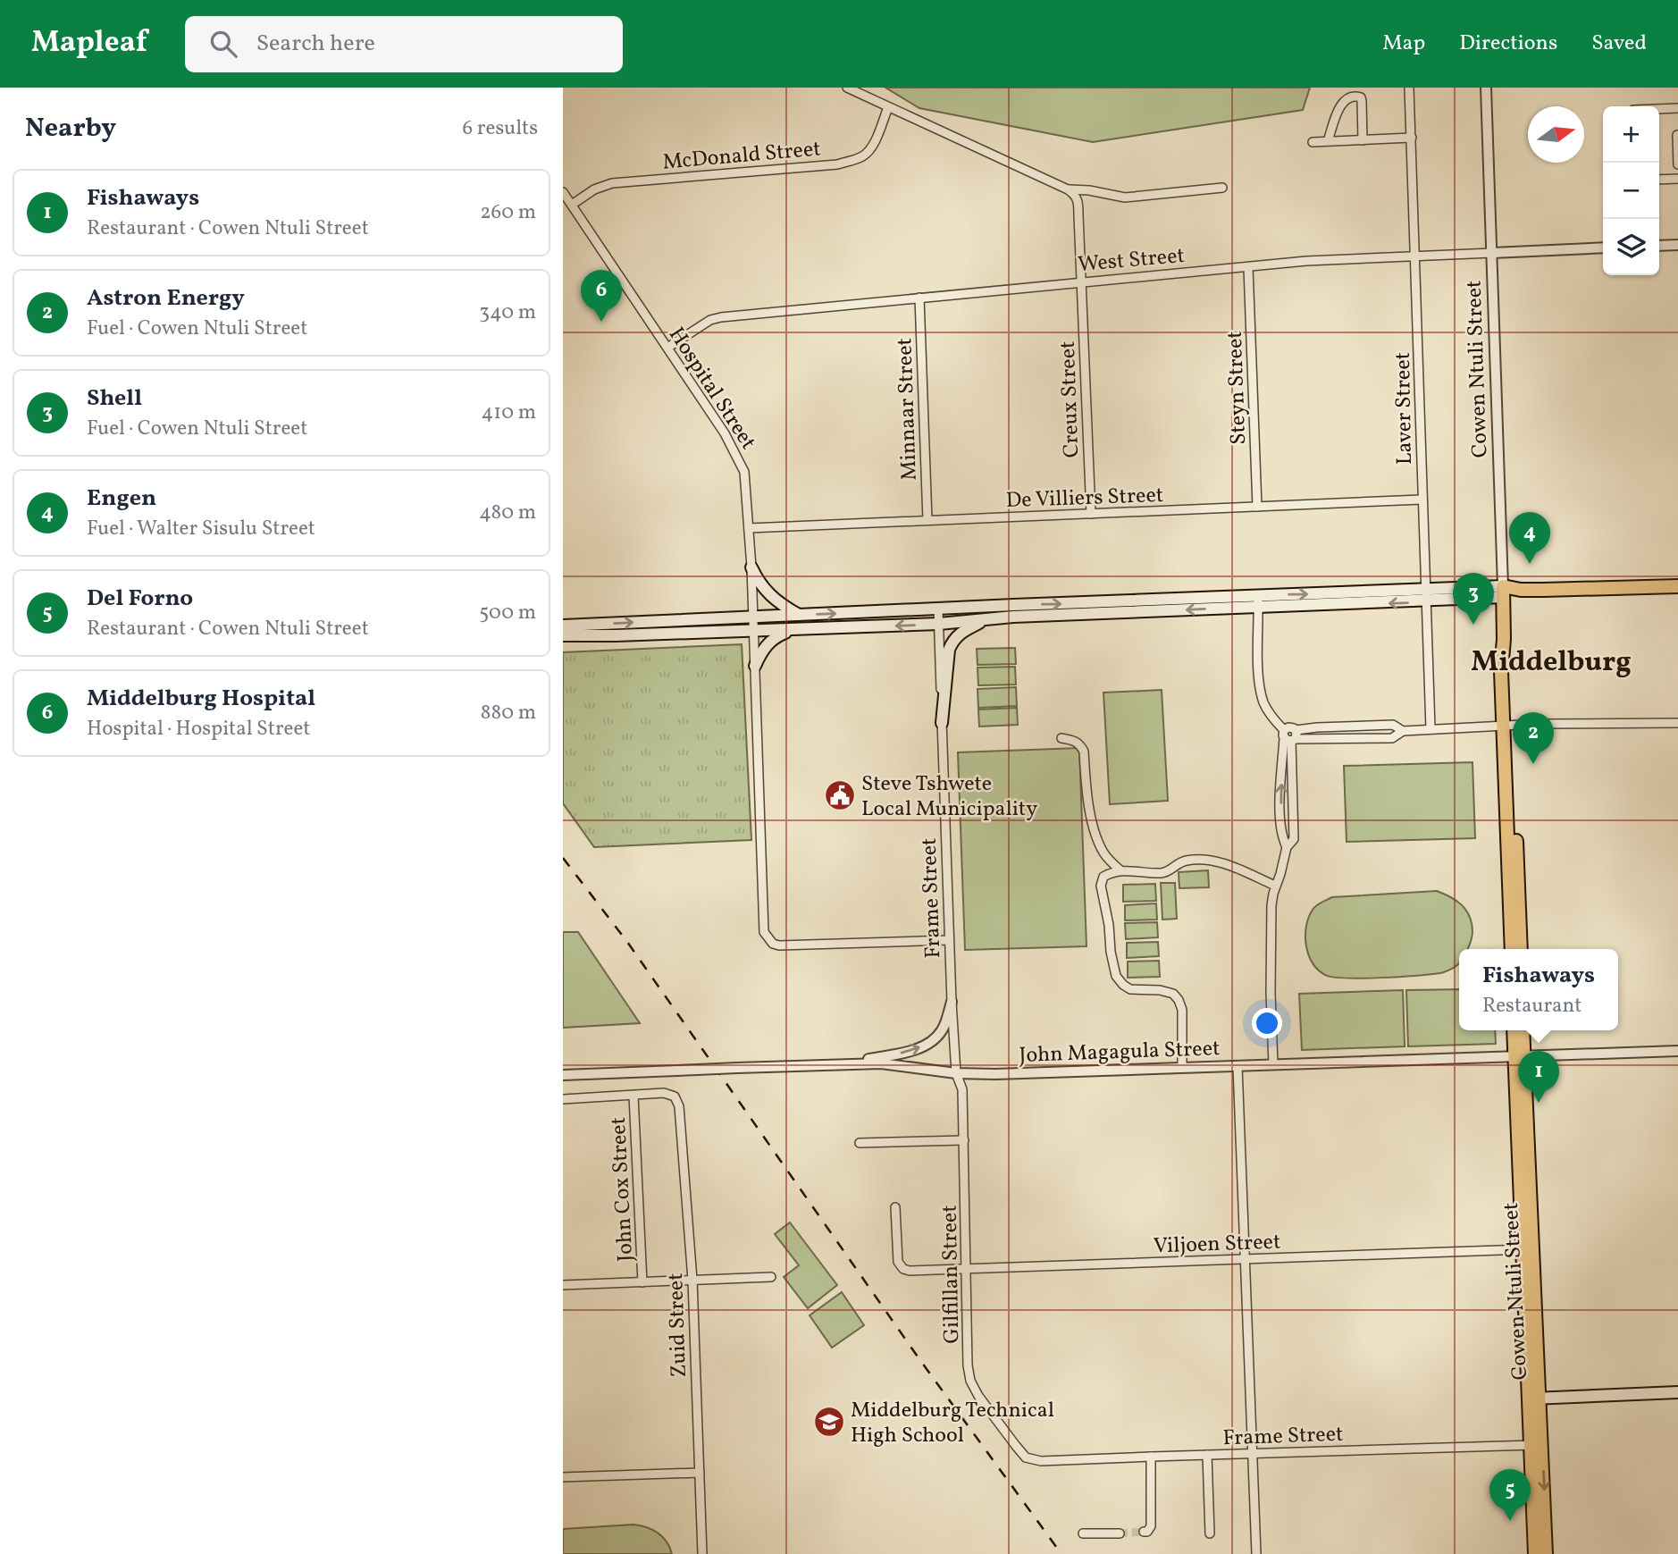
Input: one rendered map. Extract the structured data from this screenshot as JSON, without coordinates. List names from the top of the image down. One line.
{"streets":{"highway":["Cowen Ntuli Street"],"street":["McDonald Street","West Street","Hospital Street","Steyn Street","Creux Street","Laver Street","Minnaar Street","De Villiers Street","Frame Street","John Magagula Street","John Cox Street","Viljoen Street","Gilfillan Street","Zuid Street"]},"crossings":[["McDonald Street","Hospital Street"],["West Street","Cowen Ntuli Street"],["West Street","Hospital Street"],["West Street","Steyn Street"],["West Street","Creux Street"],["West Street","Laver Street"],["West Street","Minnaar Street"],["Cowen Ntuli Street","Frame Street"],["Cowen Ntuli Street","John Magagula Street"],["Cowen Ntuli Street","Viljoen Street"],["Hospital Street","De Villiers Street"],["Hospital Street","Frame Street"],["Steyn Street","De Villiers Street"],["Creux Street","De Villiers Street"],["Laver Street","De Villiers Street"],["Minnaar Street","De Villiers Street"],["Frame Street","John Magagula Street"],["Frame Street","Gilfillan Street"],["John Magagula Street","Gilfillan Street"],["John Cox Street","Zuid Street"],["Viljoen Street","Gilfillan Street"]],"districts":["Middelburg"],"places":{"public building":["Steve Tshwete Local Municipality"],"school or university":["Middelburg Technical High School"]},"north":"right","page":{"header":"Mapleaf","search":"Search here","nav":["Map","Directions","Saved"],"heading":["Nearby","6 results"],"map_buttons":["+","−"],"list":[{"mark":"1","name":"Fishaways","note":"Restaurant · Cowen Ntuli Street","value":"260 m"},{"mark":"2","name":"Astron Energy","note":"Fuel · Cowen Ntuli Street","value":"340 m"},{"mark":"3","name":"Shell","note":"Fuel · Cowen Ntuli Street","value":"410 m"},{"mark":"4","name":"Engen","note":"Fuel · Walter Sisulu Street","value":"480 m"},{"mark":"5","name":"Del Forno","note":"Restaurant · Cowen Ntuli Street","value":"500 m"},{"mark":"6","name":"Middelburg Hospital","note":"Hospital · Hospital Street","value":"880 m"}],"pins":["6","4","3","2","1","5"],"popup":["Fishaways","Restaurant"]}}
